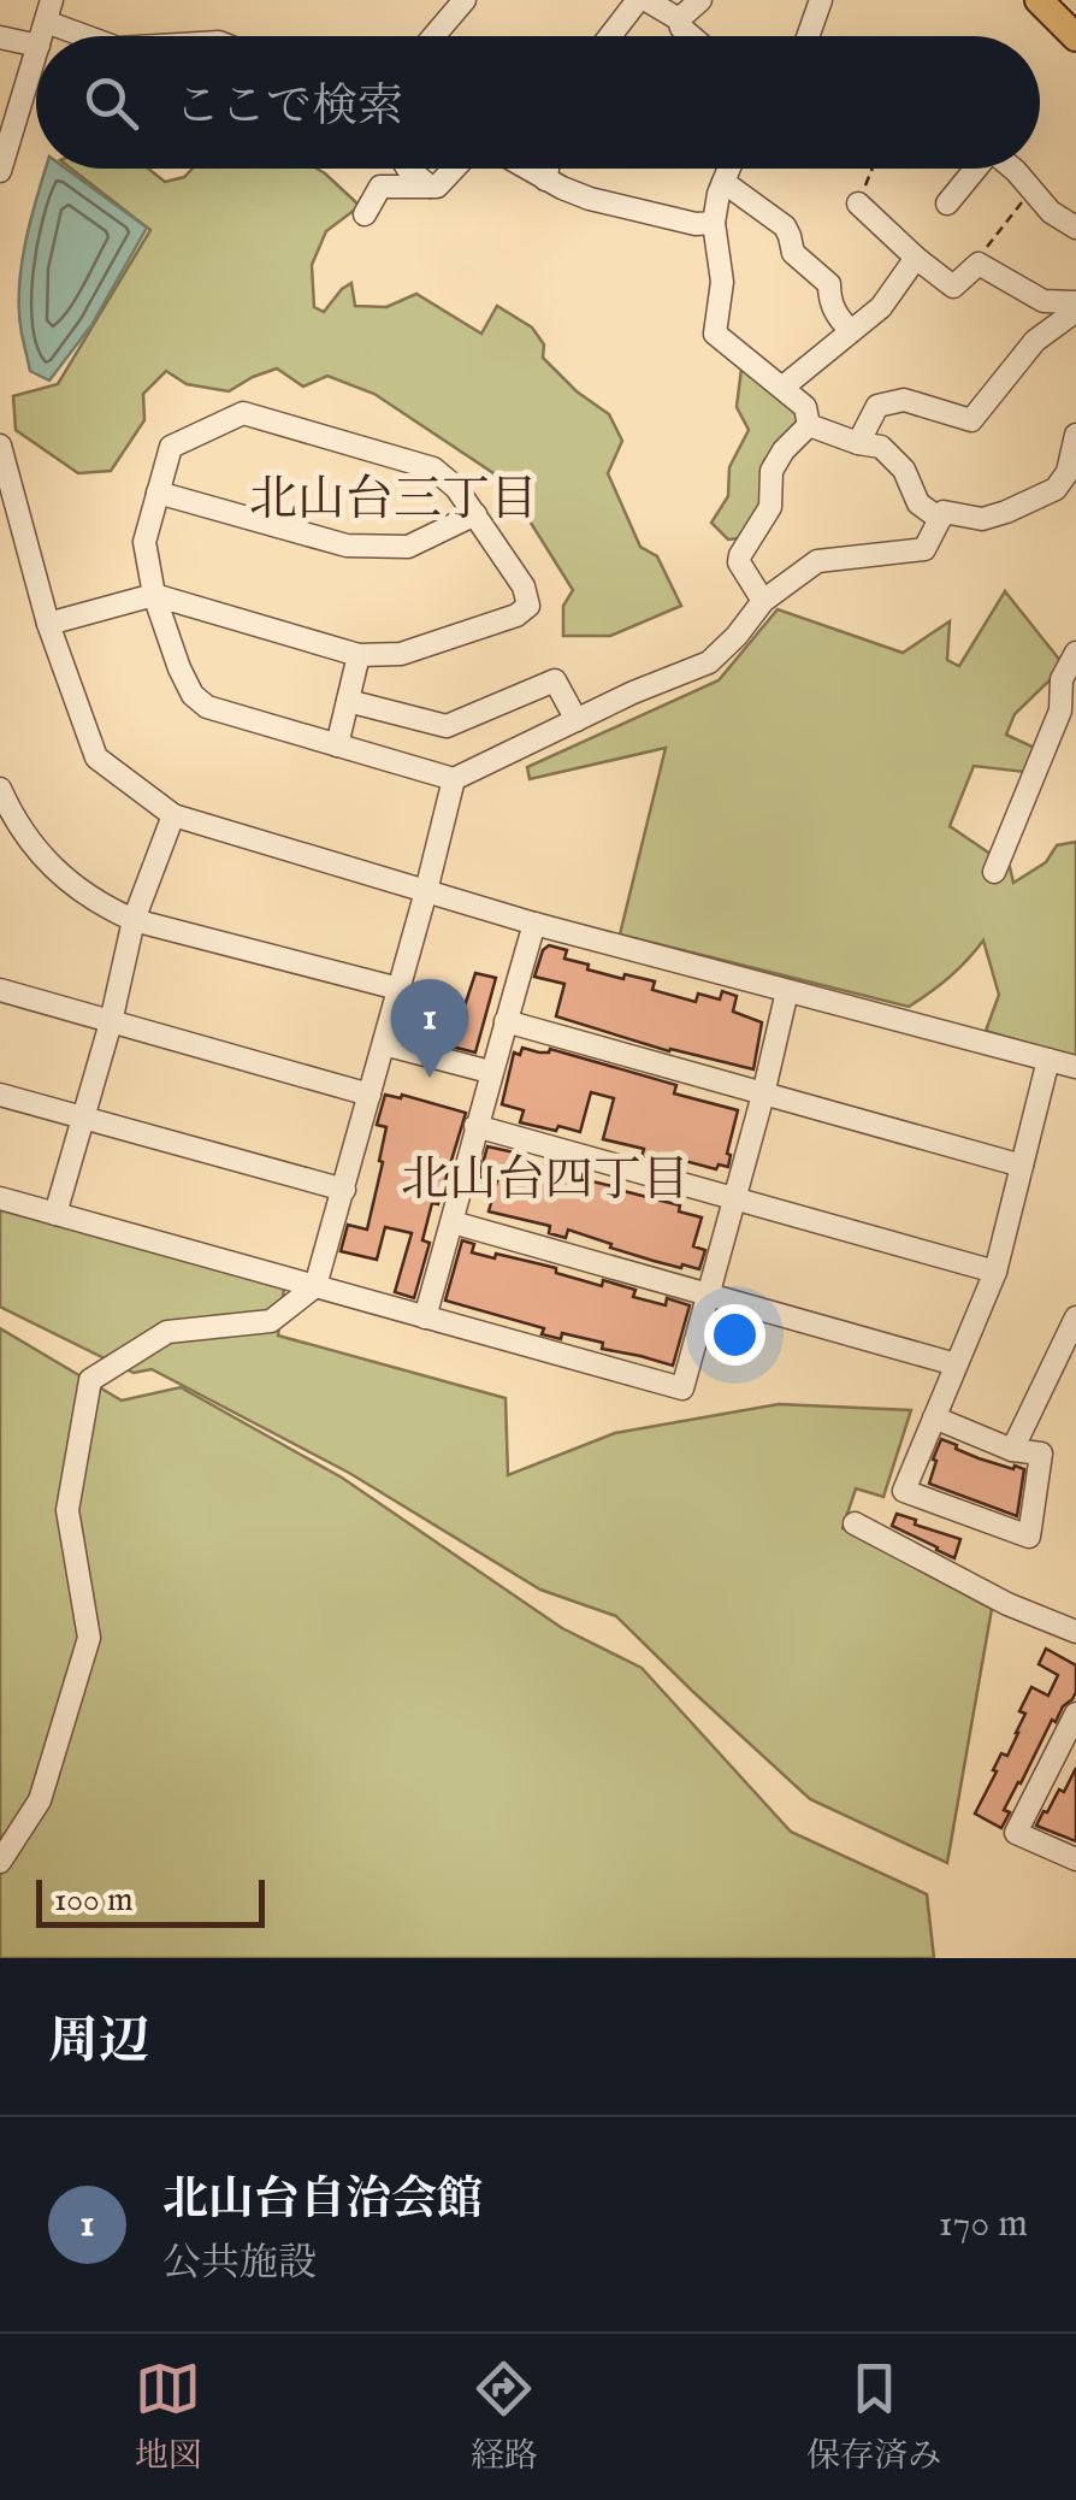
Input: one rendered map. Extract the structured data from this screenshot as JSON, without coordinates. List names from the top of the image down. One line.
{"districts":["北山台三丁目","北山台四丁目"],"scale_bar":"100 m","page":{"search":"ここで検索","pins":"1","scale":"100 m","heading":"周辺","list":[{"mark":"1","name":"北山台自治会館","note":"公共施設","value":"170 m"}],"nav":["地図","経路","保存済み"]}}
